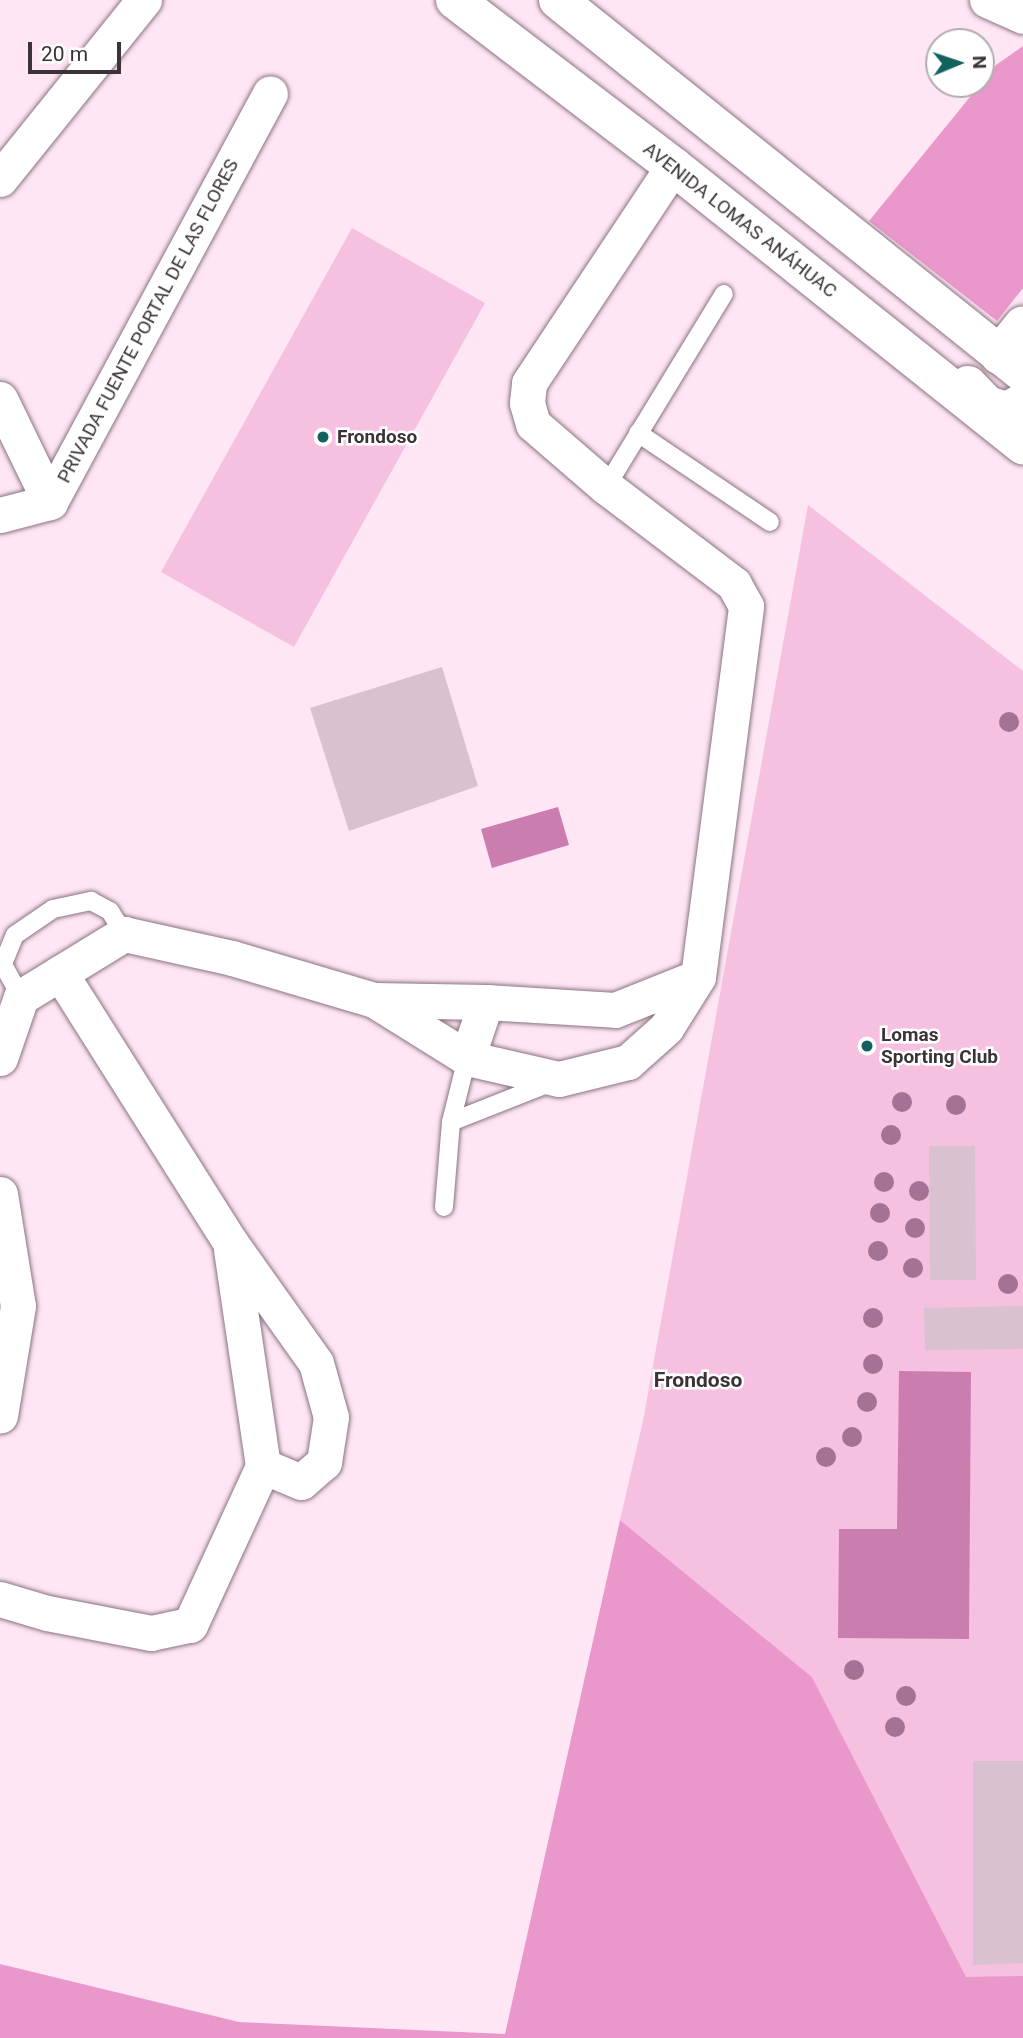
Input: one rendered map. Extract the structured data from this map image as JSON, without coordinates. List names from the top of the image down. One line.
{"streets":{"main road":["AVENIDA LOMAS ANÁHUAC"],"street":["PRIVADA FUENTE PORTAL DE LAS FLORES"]},"districts":["Frondoso"],"places":["Frondoso","Lomas Sporting Club"],"scale_bar":"20 m","north":"right"}
